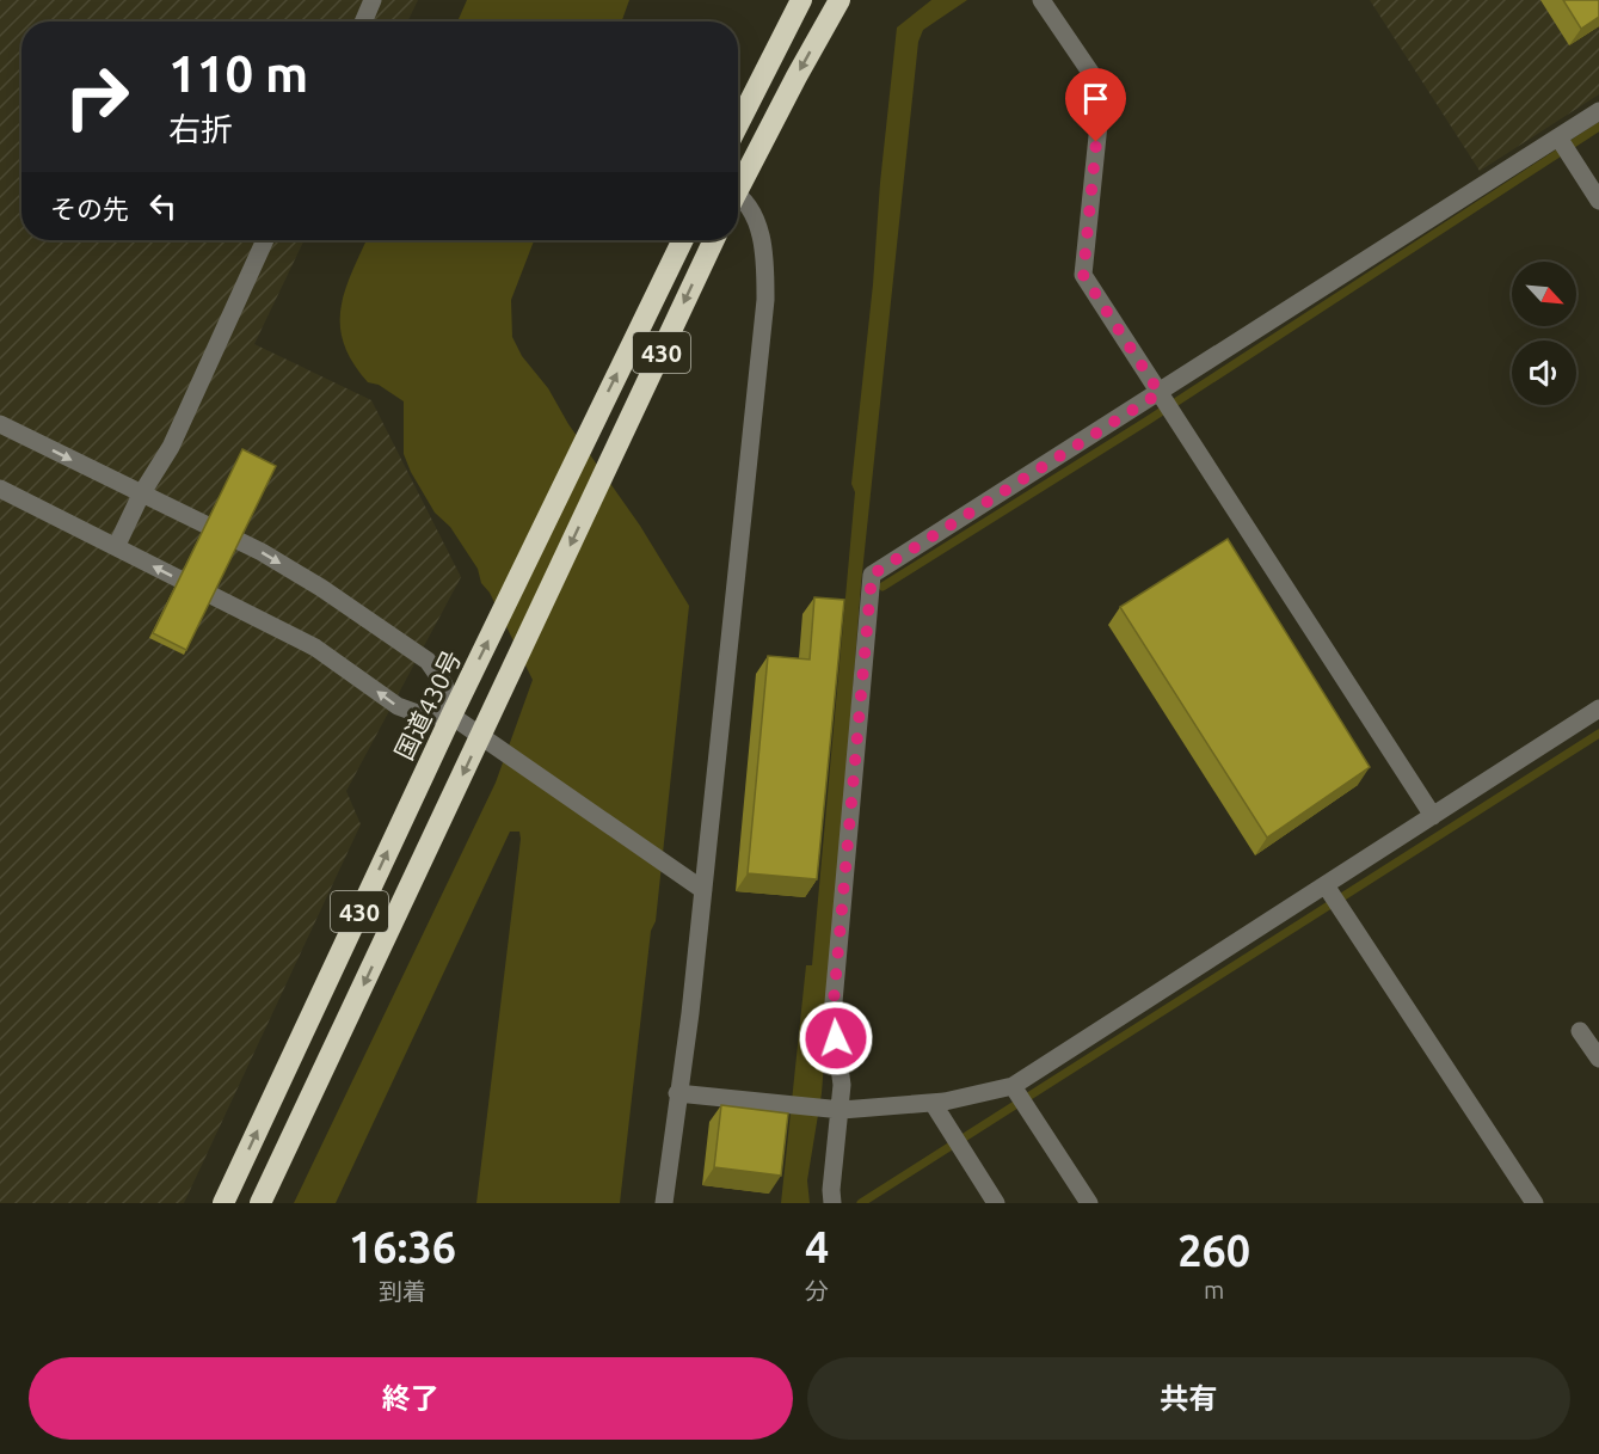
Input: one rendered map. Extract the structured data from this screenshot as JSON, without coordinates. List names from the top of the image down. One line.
{"streets":{"highway":["430","国道430号"]},"north":"bottom right","page":{"turn":["110 m","右折"],"then":"その先","eta":["16:36","到着","4","分","260","m"],"buttons":["終了","共有"]}}
